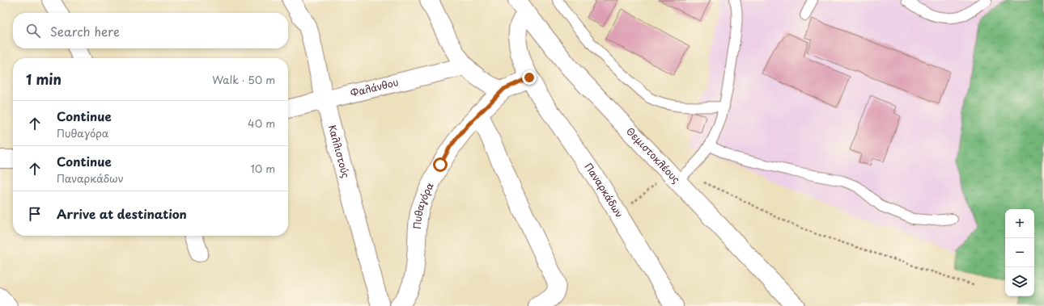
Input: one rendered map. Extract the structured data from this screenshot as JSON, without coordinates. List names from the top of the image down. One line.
{"streets":{"street":["Φαλάνθου","Καλλιστούς","Θεμιστοκλέους","Παναρκάδων","Πυθαγόρα"]},"crossings":[["Φαλάνθου","Καλλιστούς"],["Θεμιστοκλέους","Παναρκάδων"]],"page":{"search":"Search here","heading":["1 min","Walk · 50 m"],"list":[["Continue","Πυθαγόρα","40 m"],["Continue","Παναρκάδων","10 m"],"Arrive at destination"],"map_buttons":["+","−"]}}
